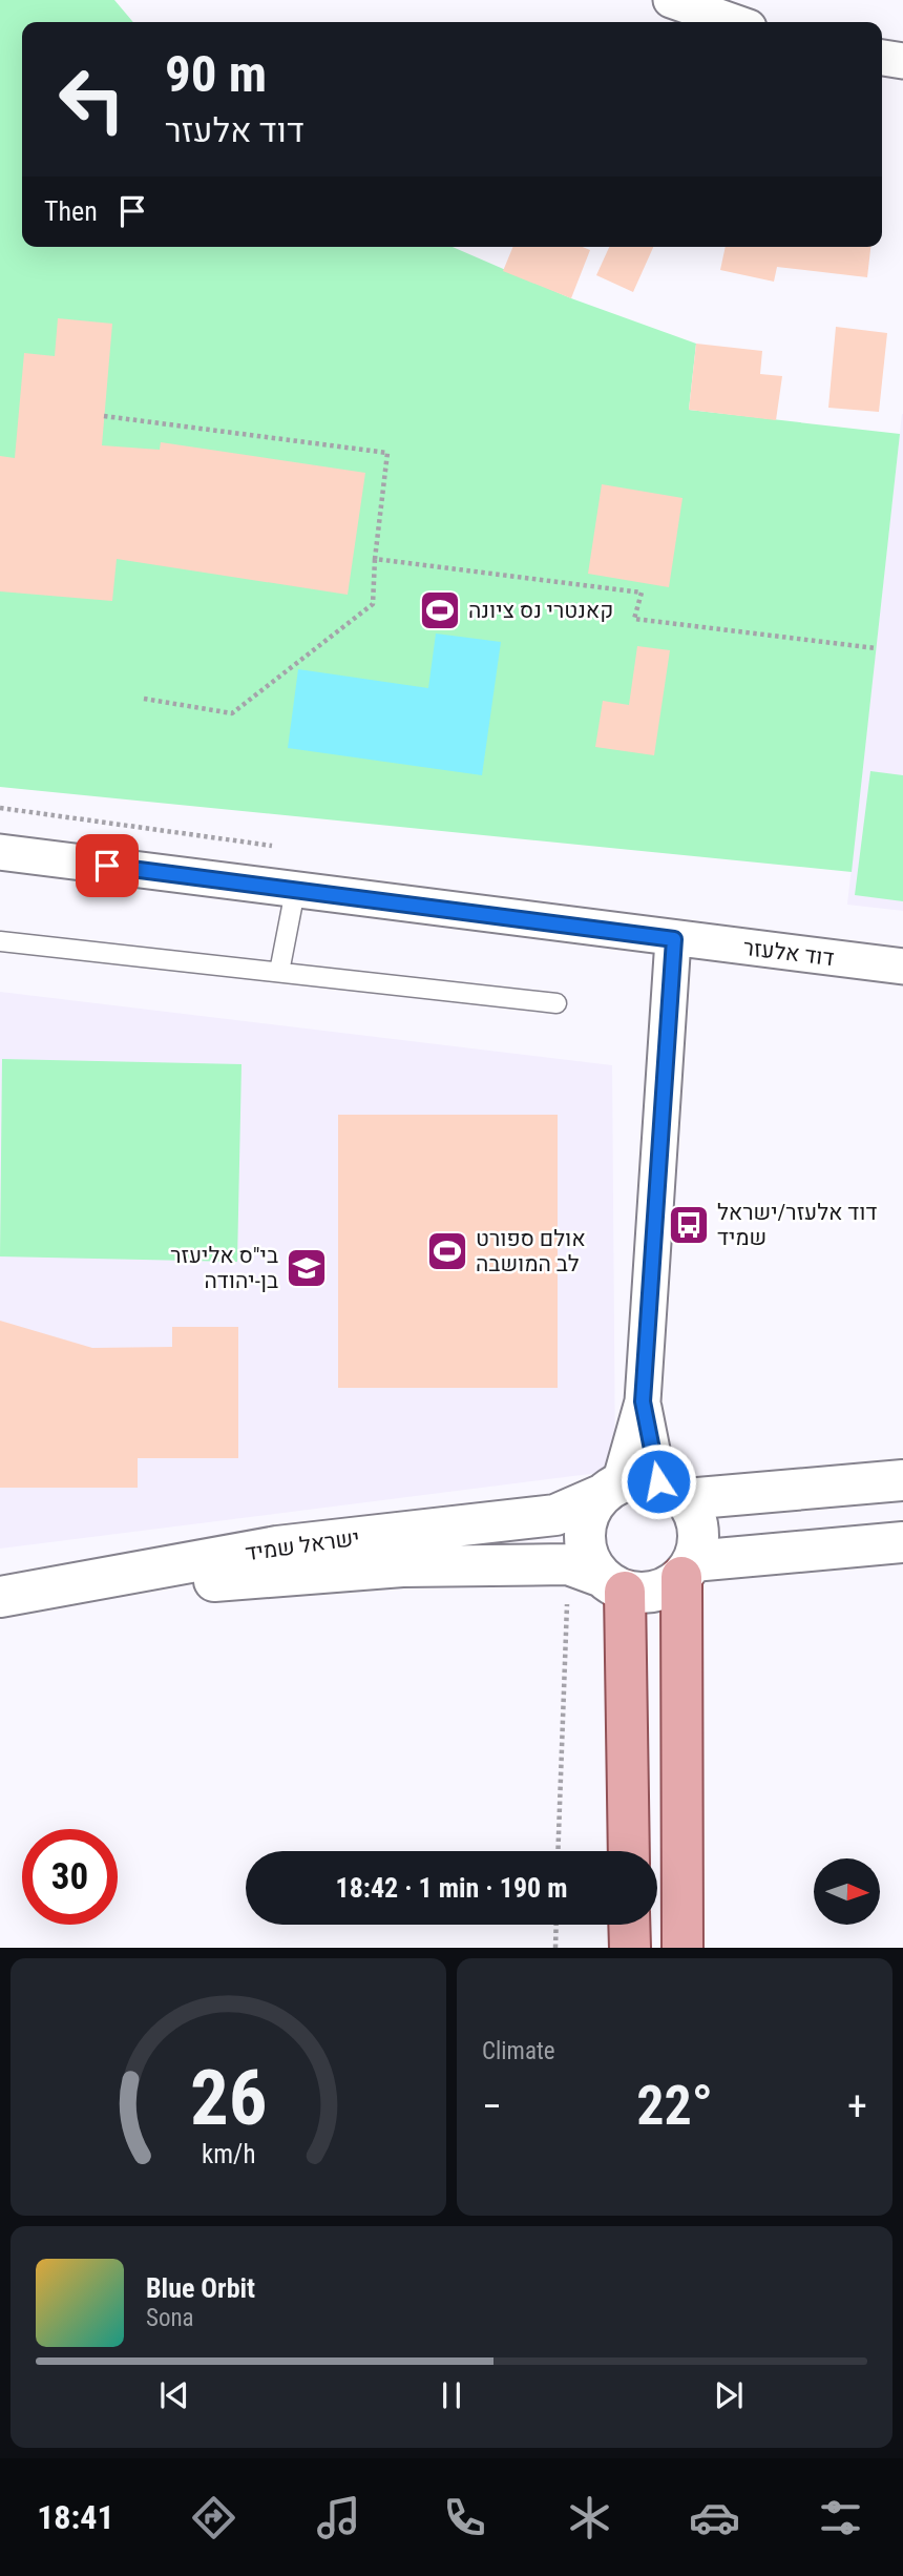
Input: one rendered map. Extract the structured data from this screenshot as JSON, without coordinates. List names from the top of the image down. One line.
{"streets":{"street":["דוד אלעזר","ישראל שמיד"]},"places":{"sports":["קאנטרי נס ציונה","אולם ספורט לב המושבה"],"bus stop":["דוד אלעזר/ישראל שמיד"],"school or university":["בי\"ס אליעזר בן-יהודה"]},"north":"right","page":{"turn":["90 m","דוד אלעזר"],"then":"Then","limit":"30","trip":"18:42 · 1 min · 190 m","tile":"Climate","heat":["−","22°","+"],"song":["Blue Orbit","Sona"],"tabs":"18:41","gauge":["26","km/h"]}}
